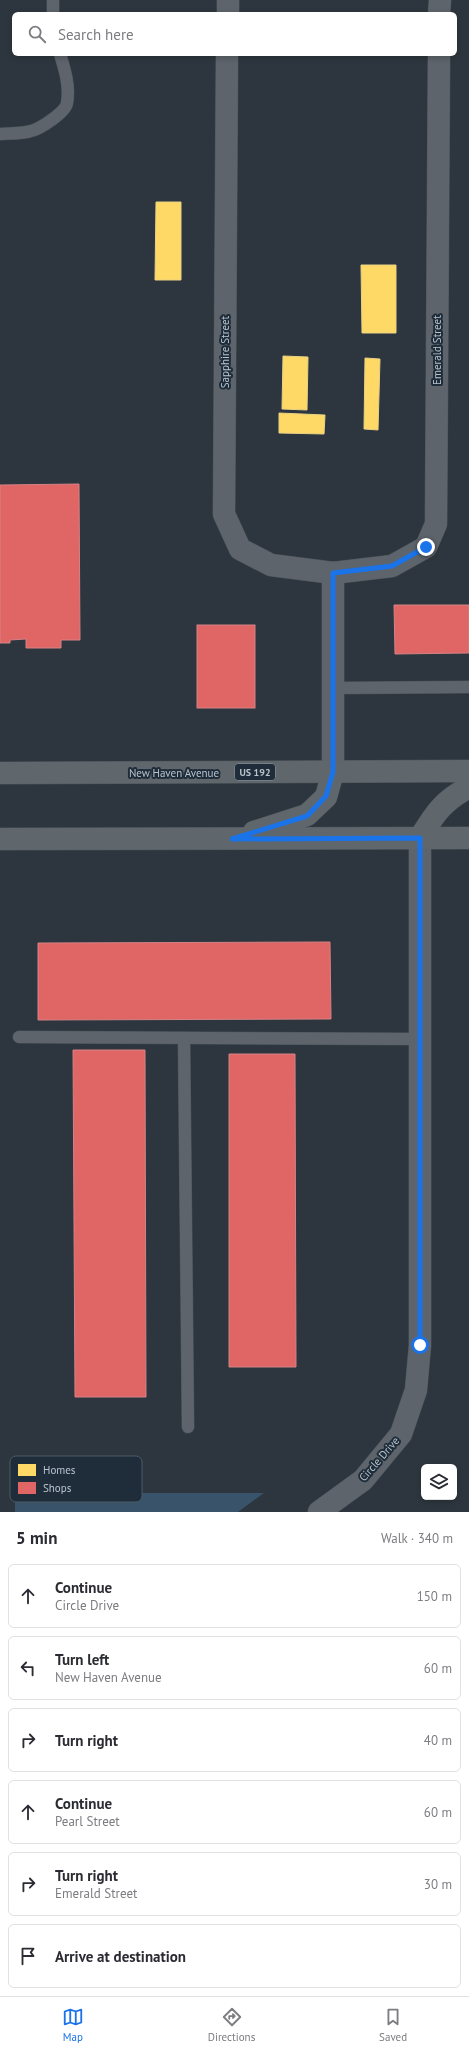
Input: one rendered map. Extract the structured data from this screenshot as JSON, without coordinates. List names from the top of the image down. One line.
{"streets":{"main road":["US 192","New Haven Avenue"],"street":["Emerald Street","Sapphire Street","Circle Drive"]},"crossings":[["Emerald Street","Sapphire Street"]],"legend":["Homes","Shops"],"page":{"search":"Search here","heading":["5 min","Walk · 340 m"],"list":[["Continue","Circle Drive","150 m"],["Turn left","New Haven Avenue","60 m"],["Turn right","40 m"],["Continue","Pearl Street","60 m"],["Turn right","Emerald Street","30 m"],"Arrive at destination"],"nav":["Map","Directions","Saved"]}}
